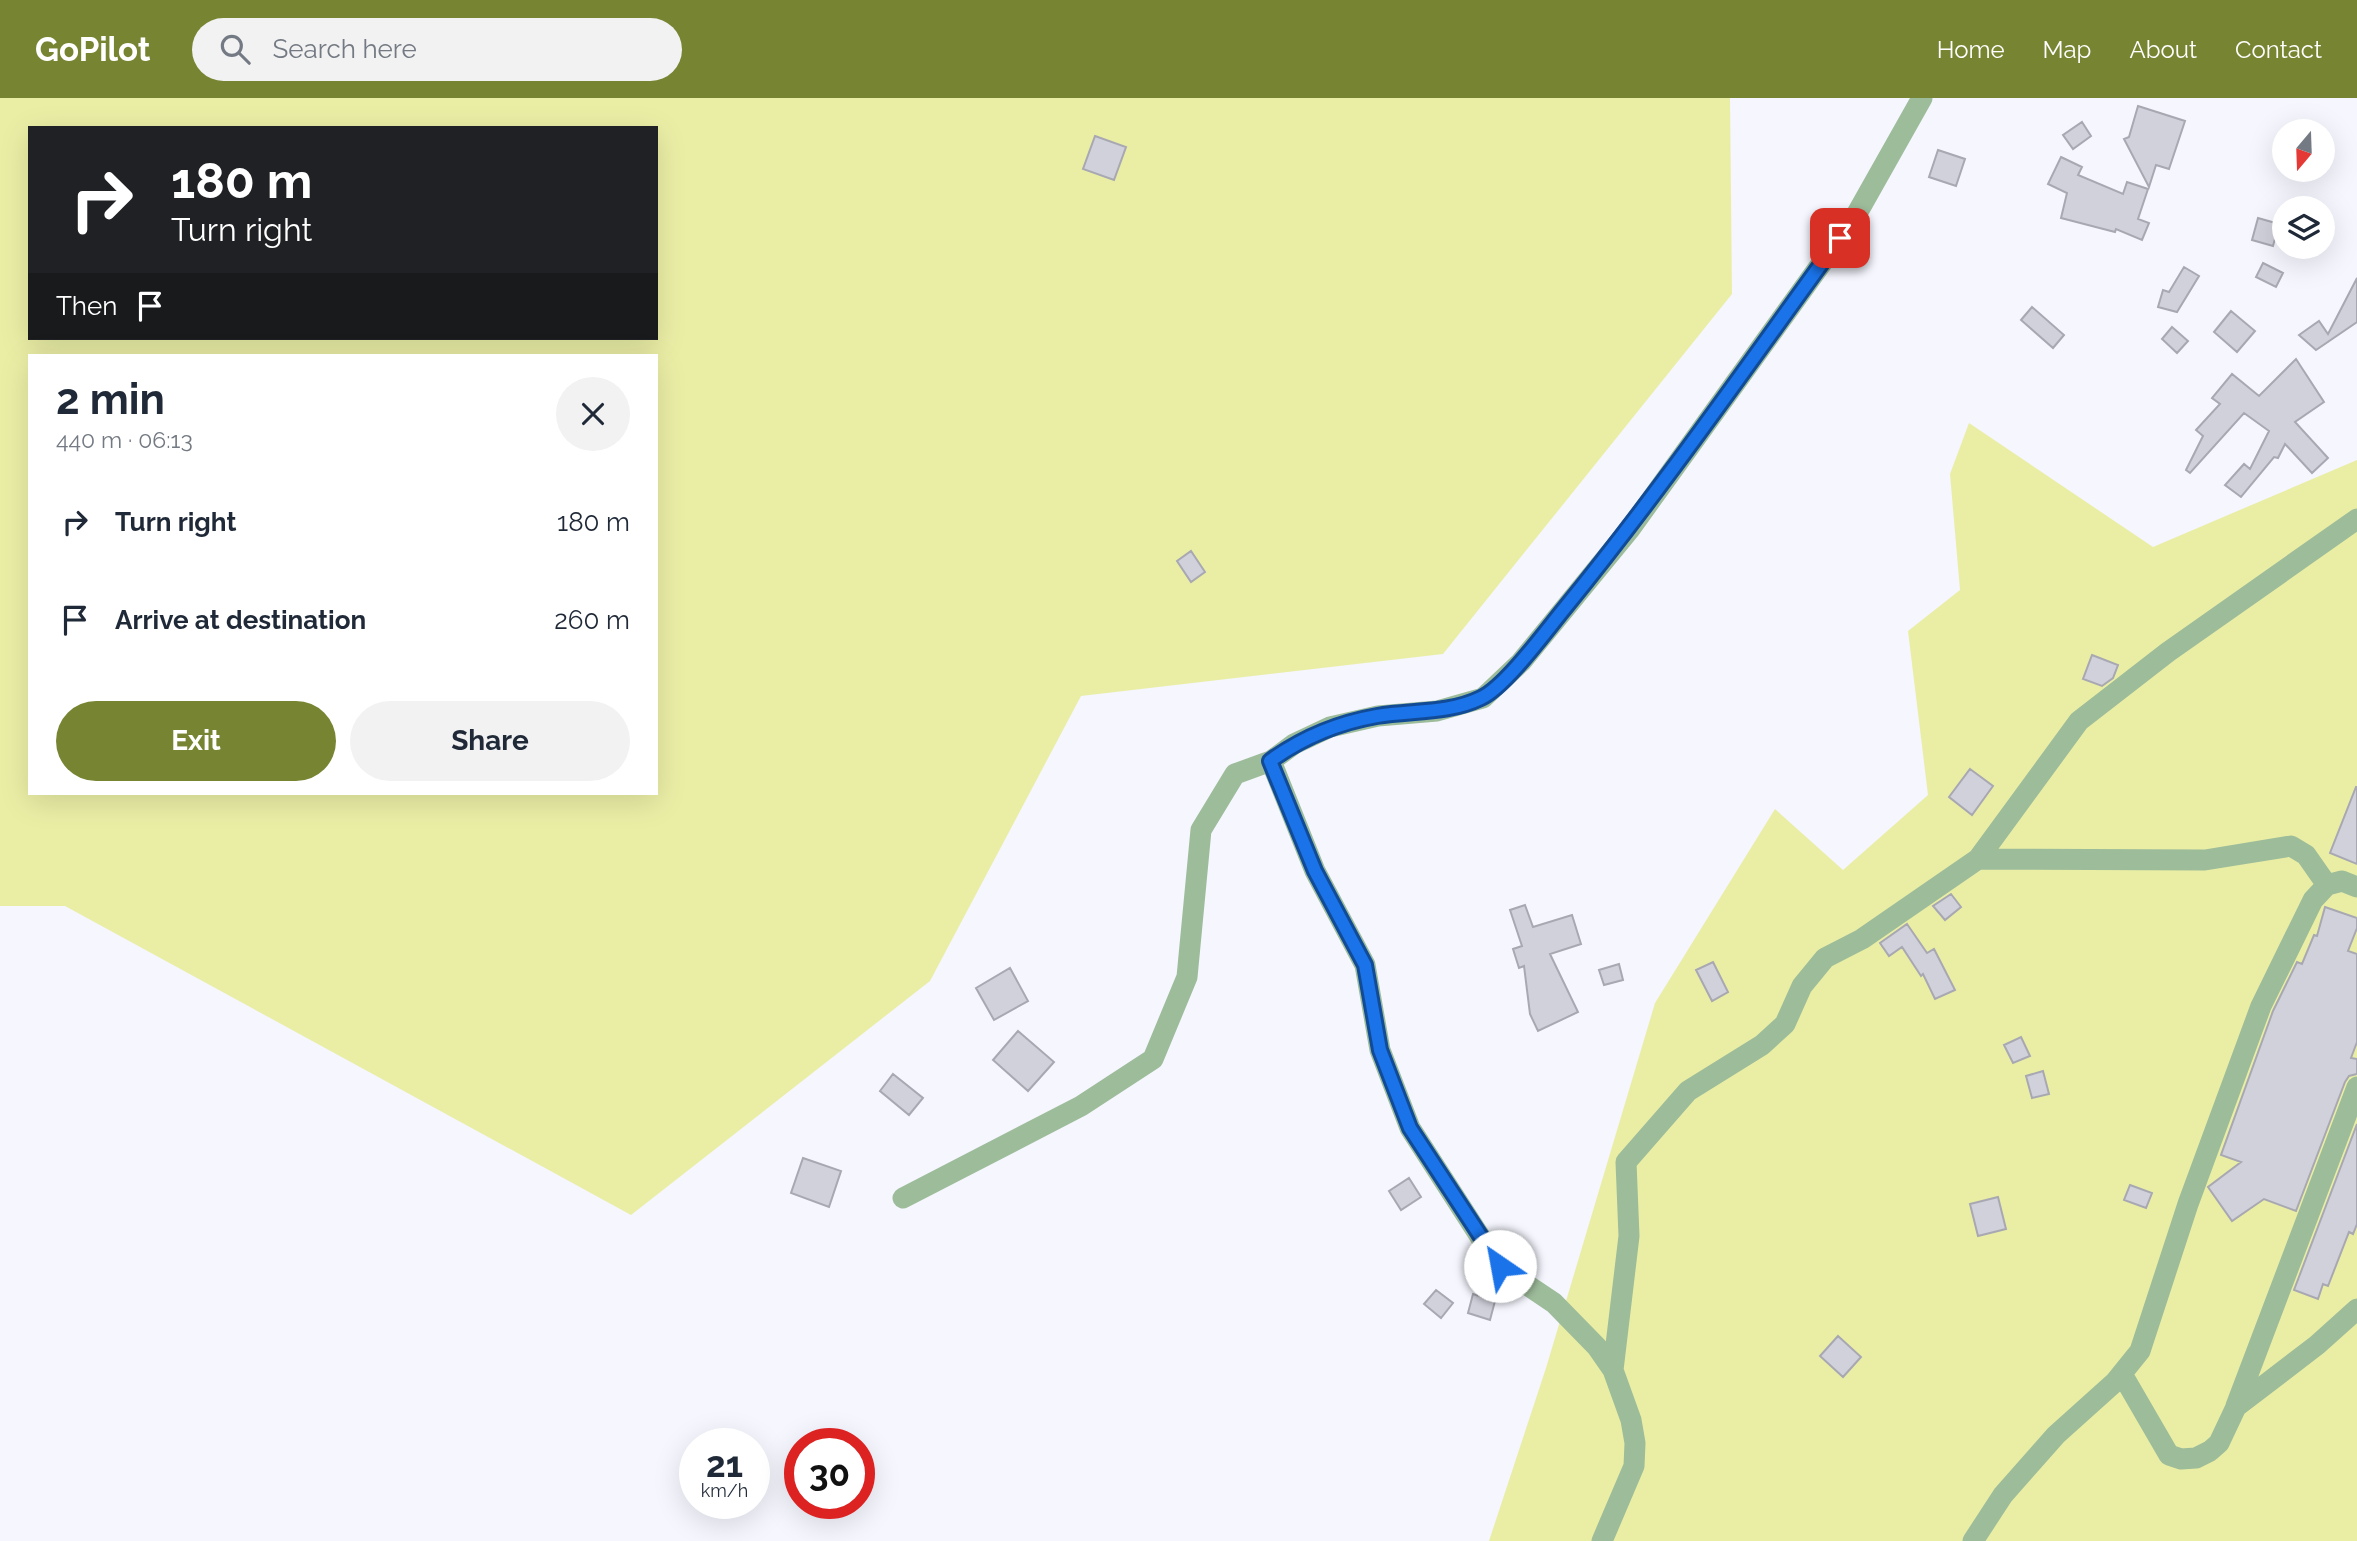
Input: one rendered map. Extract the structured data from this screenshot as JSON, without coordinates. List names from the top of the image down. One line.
{"north":"bottom","page":{"header":"GoPilot","search":"Search here","nav":["Home","Map","About","Contact"],"turn":["180 m","Turn right"],"then":"Then","heading":["2 min","440 m · 06:13"],"list":[{"name":"Turn right","value":"180 m"},{"name":"Arrive at destination","value":"260 m"}],"buttons":["Exit","Share"],"speed":"21 km/h","limit":"30"}}
